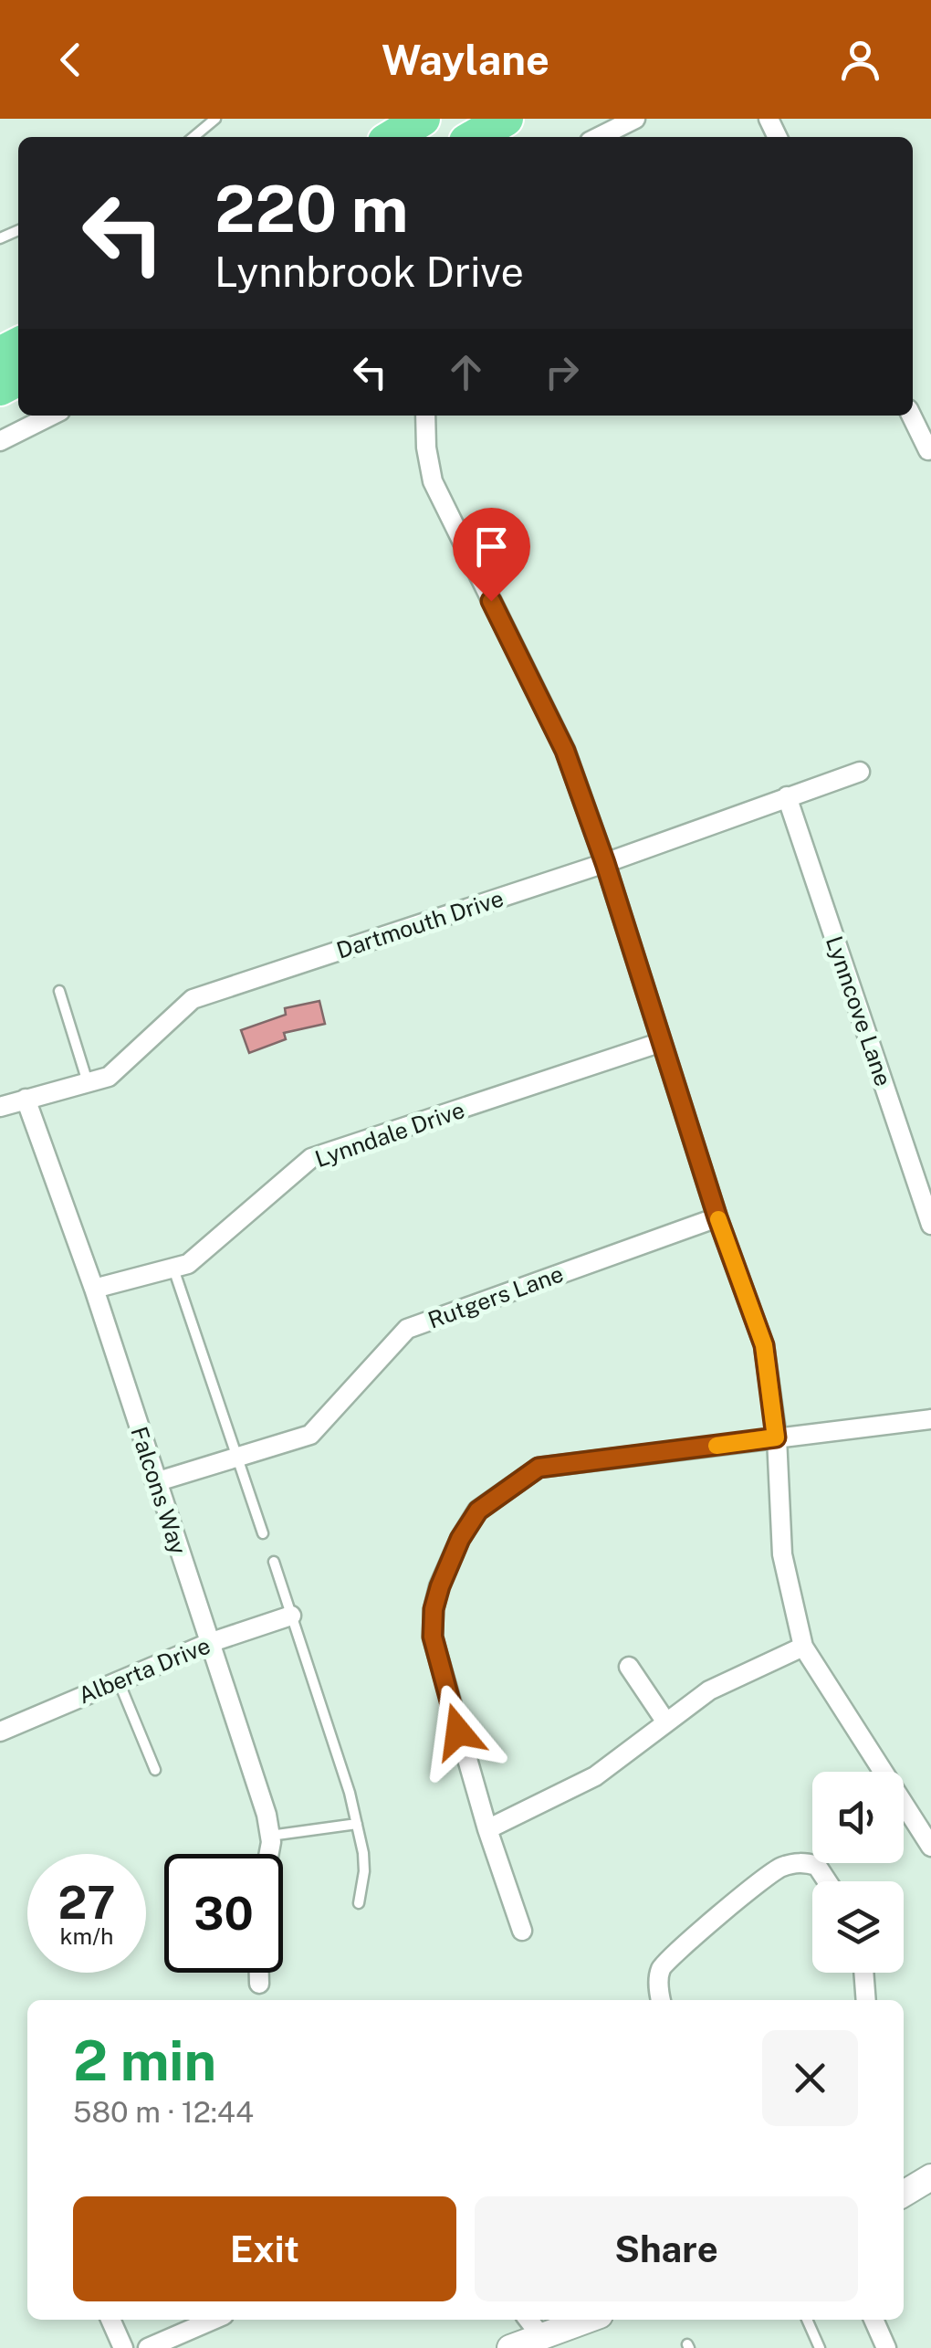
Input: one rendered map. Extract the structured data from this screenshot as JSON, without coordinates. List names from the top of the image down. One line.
{"streets":{"street":["Dartmouth Drive","Lynncove Lane","Lynndale Drive","Rutgers Lane","Falcons Way","Alberta Drive"]},"crossings":[["Dartmouth Drive","Lynncove Lane"],["Dartmouth Drive","Falcons Way"],["Lynndale Drive","Falcons Way"],["Rutgers Lane","Falcons Way"],["Falcons Way","Alberta Drive"]],"page":{"header":"Waylane","turn":["220 m","Lynnbrook Drive"],"speed":"27 km/h","limit":"30","heading":["2 min","580 m · 12:44"],"buttons":["Exit","Share"]}}
